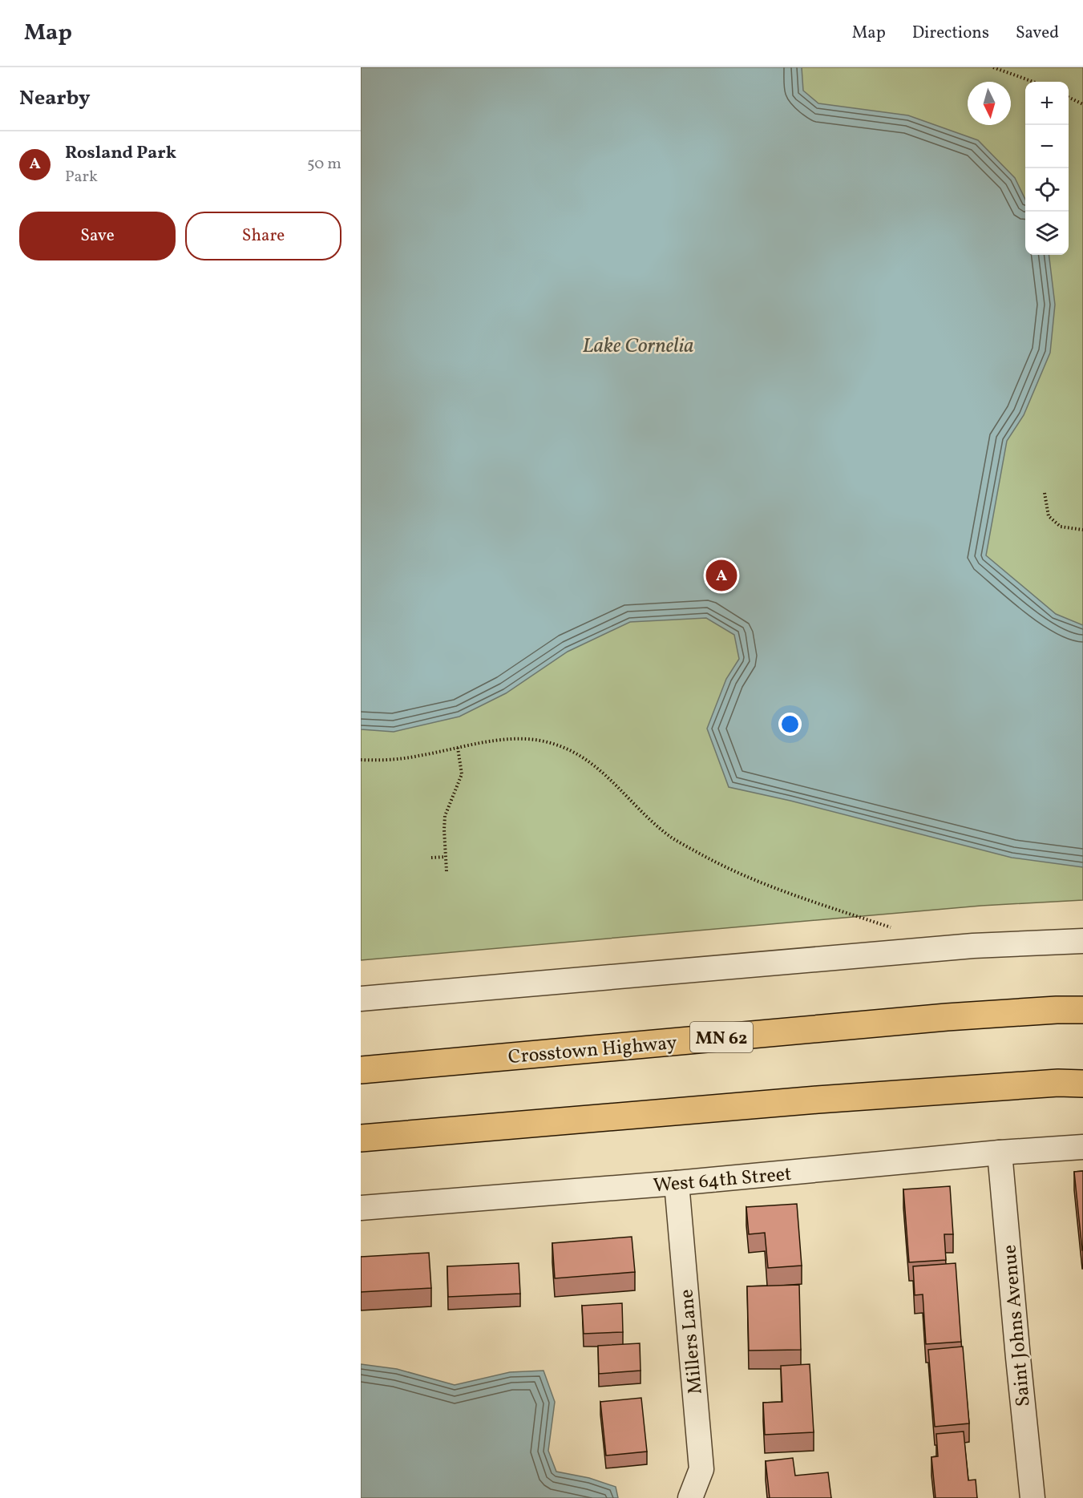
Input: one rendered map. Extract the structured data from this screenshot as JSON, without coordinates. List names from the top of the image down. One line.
{"streets":{"highway":["MN 62","Crosstown Highway"],"street":["West 64th Street","Saint Johns Avenue","Millers Lane"]},"crossings":[["West 64th Street","Saint Johns Avenue"],["West 64th Street","Millers Lane"]],"water":["Lake Cornelia"],"north":"bottom","page":{"header":"Map","nav":["Map","Directions","Saved"],"heading":"Nearby","map_buttons":["+","−"],"list":[{"mark":"A","name":"Rosland Park","note":"Park","value":"50 m"}],"buttons":["Save","Share"],"pins":"A"}}
